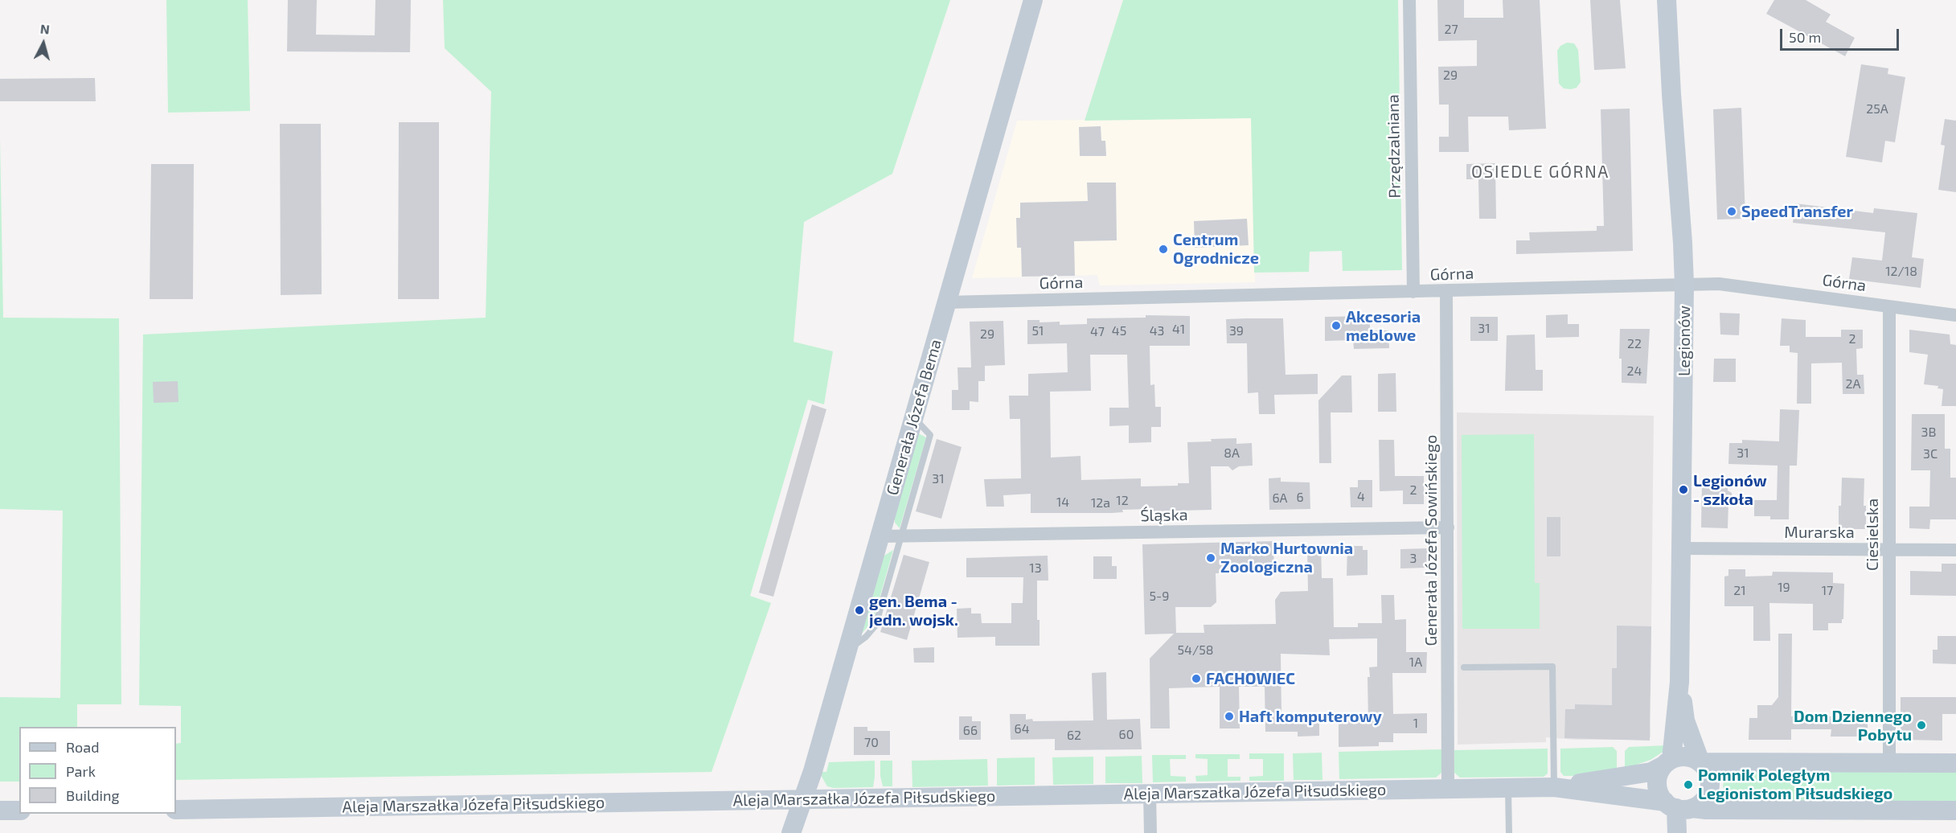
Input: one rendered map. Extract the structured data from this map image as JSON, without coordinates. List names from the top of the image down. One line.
{"streets":{"street":["Przędzalniana","Górna","Legionów","Generała Józefa Bema","Śląska","Murarska","Ciesielska","Generała Józefa Sowińskiego","Aleja Marszałka Józefa Piłsudskiego"]},"crossings":[["Przędzalniana","Górna"],["Górna","Legionów"],["Górna","Generała Józefa Bema"],["Górna","Ciesielska"],["Górna","Generała Józefa Sowińskiego"],["Legionów","Murarska"],["Legionów","Aleja Marszałka Józefa Piłsudskiego"],["Generała Józefa Bema","Śląska"],["Generała Józefa Bema","Aleja Marszałka Józefa Piłsudskiego"],["Śląska","Generała Józefa Sowińskiego"],["Murarska","Ciesielska"],["Generała Józefa Sowińskiego","Aleja Marszałka Józefa Piłsudskiego"]],"districts":["OSIEDLE GÓRNA"],"places":["SpeedTransfer","Centrum Ogrodnicze","Akcesoria meblowe","Legionów - szkoła","Marko Hurtownia Zoologiczna","gen. Bema - jedn. wojsk.","FACHOWIEC","Haft komputerowy","Dom Dziennego Pobytu","Pomnik Poległym Legionistom Piłsudskiego"],"house_numbers":["27","29","25A","12/18","31","41","51","45","43","39","47","29","2","22","24","2A","3B","8A","31","3C","31","2","4","6","6A","12","14","12a","3","13","19","21","17","5-9","54/58","1A","1","64","66","60","62","70"],"legend":["Road","Park","Building"],"scale_bar":"50 m","north":"top"}
